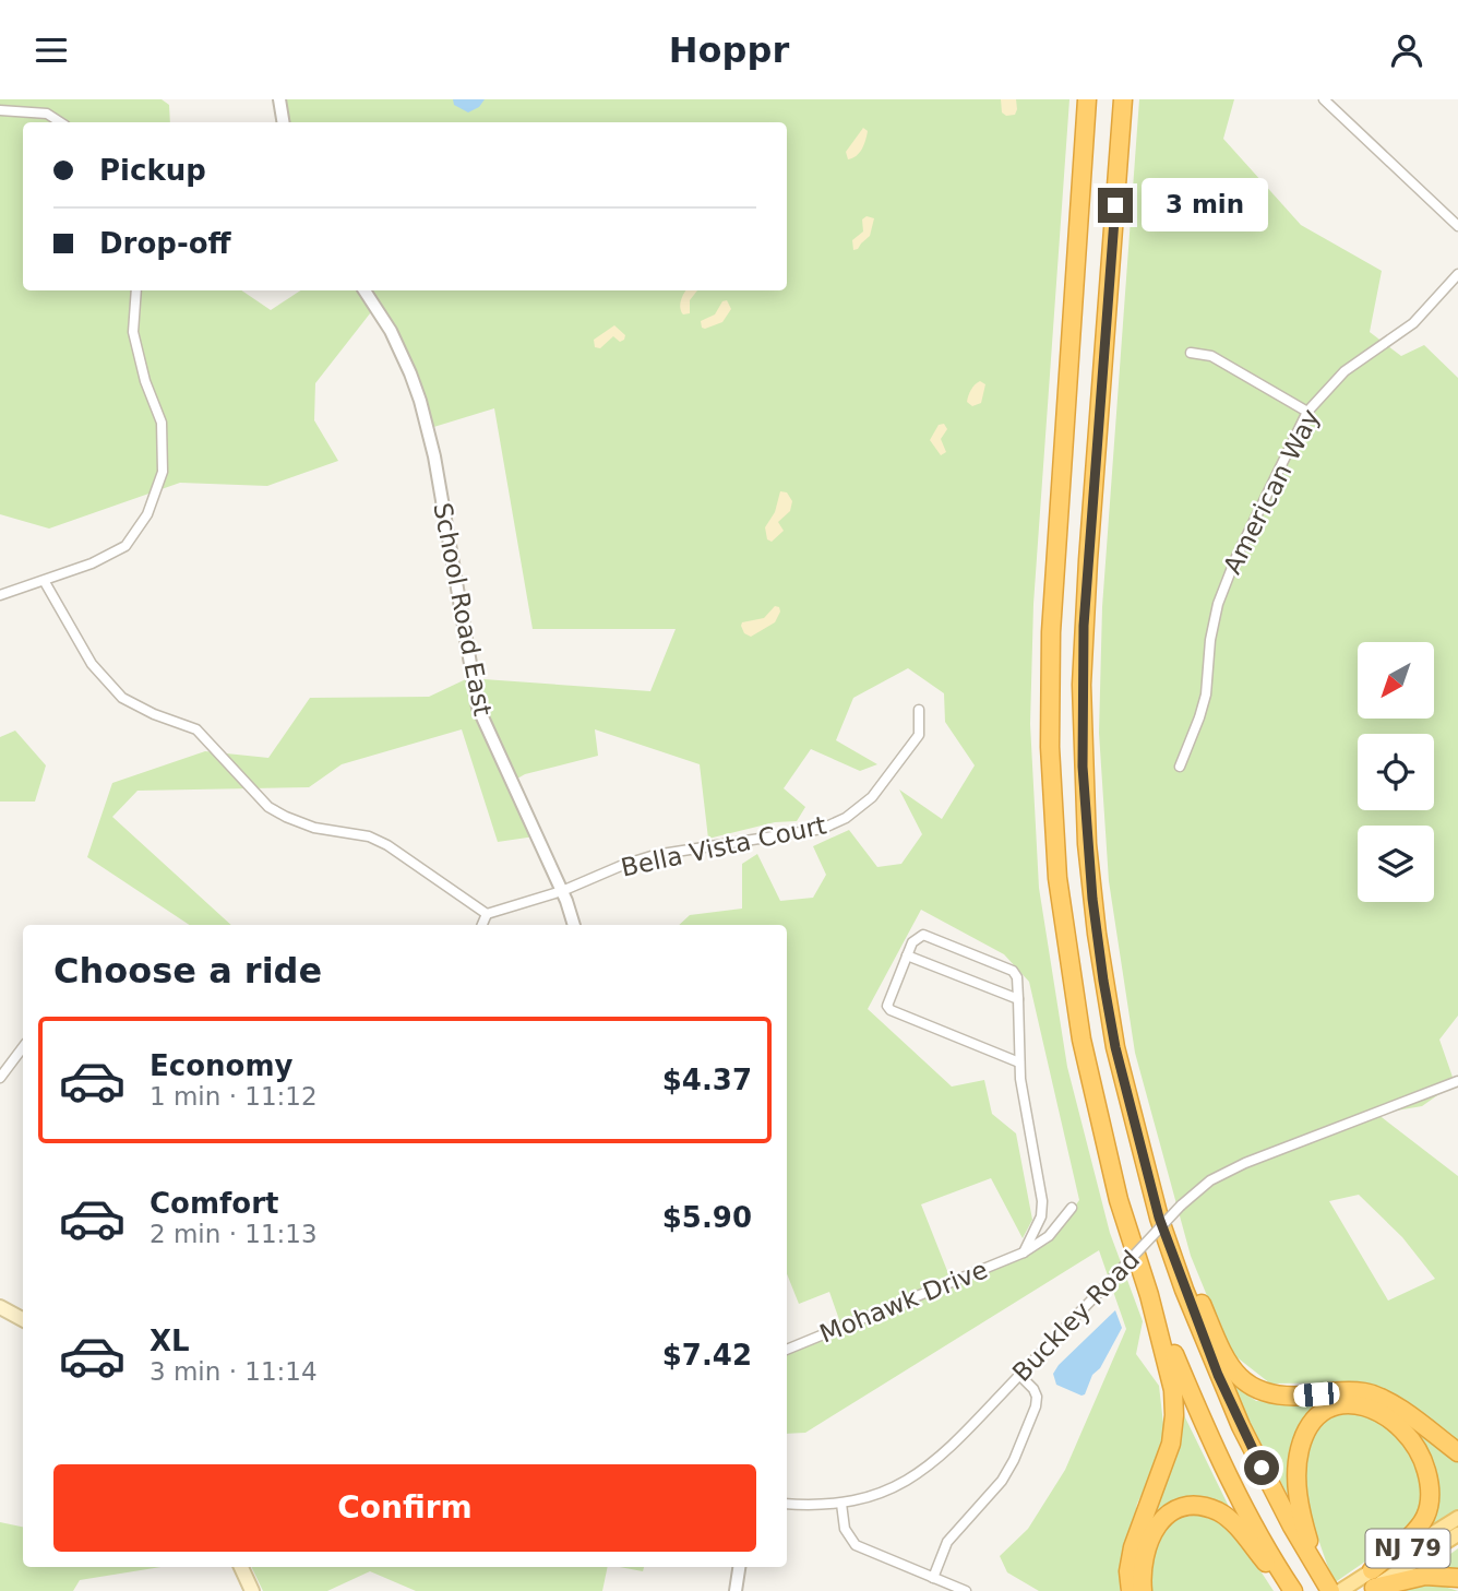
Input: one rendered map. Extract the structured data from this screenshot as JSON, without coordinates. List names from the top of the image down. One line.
{"streets":{"main road":["NJ 79"],"street":["American Way","School Road East","Bella Vista Court","Mohawk Drive","Buckley Road"]},"crossings":[["School Road East","Bella Vista Court"]],"north":"bottom left","page":{"header":"Hoppr","banner":["Pickup","Drop-off"],"bubble":"3 min","heading":"Choose a ride","list":[{"name":"Economy","note":"1 min · 11:12","value":"$4.37"},{"name":"Comfort","note":"2 min · 11:13","value":"$5.90"},{"name":"XL","note":"3 min · 11:14","value":"$7.42"}],"buttons":"Confirm"}}
